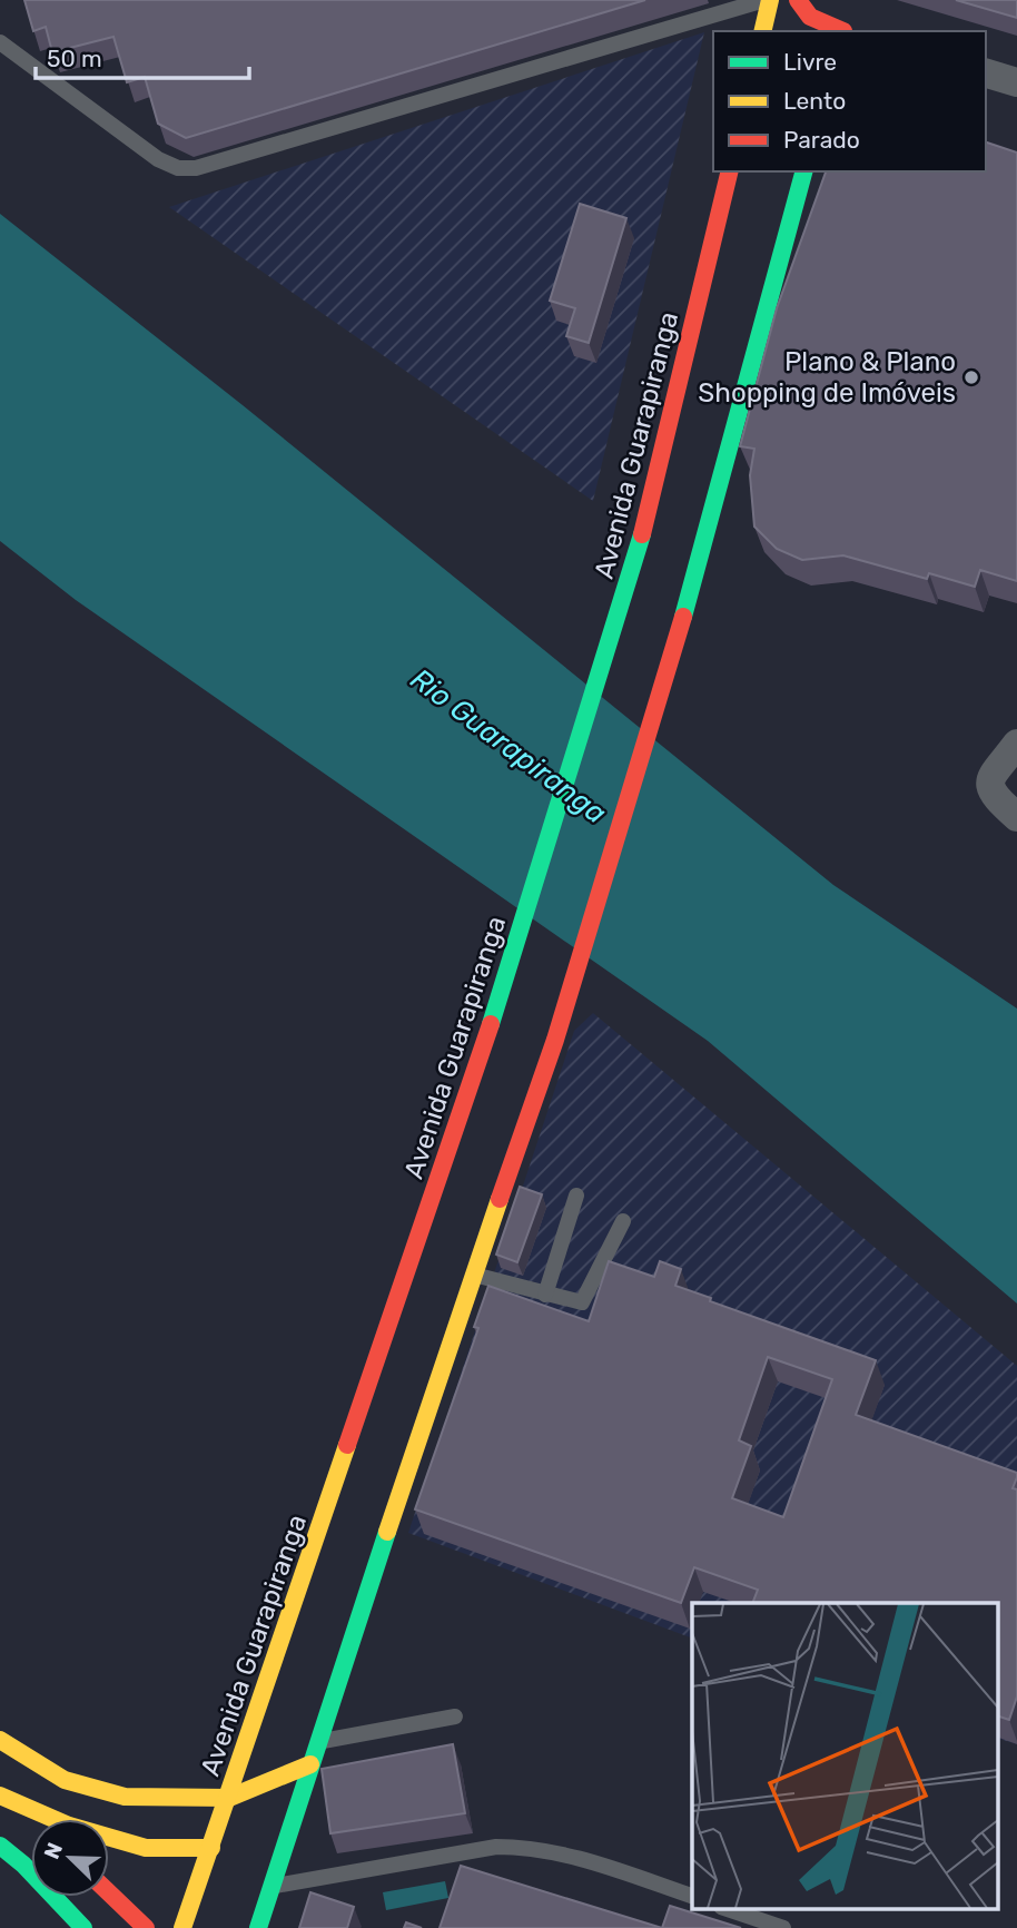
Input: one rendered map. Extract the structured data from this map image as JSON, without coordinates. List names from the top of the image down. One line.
{"streets":{"main road":["Avenida Guarapiranga"]},"water":["Rio Guarapiranga"],"places":["Plano & Plano Shopping de Imóveis"],"legend":["Livre","Lento","Parado"],"scale_bar":"50 m","north":"top left"}
